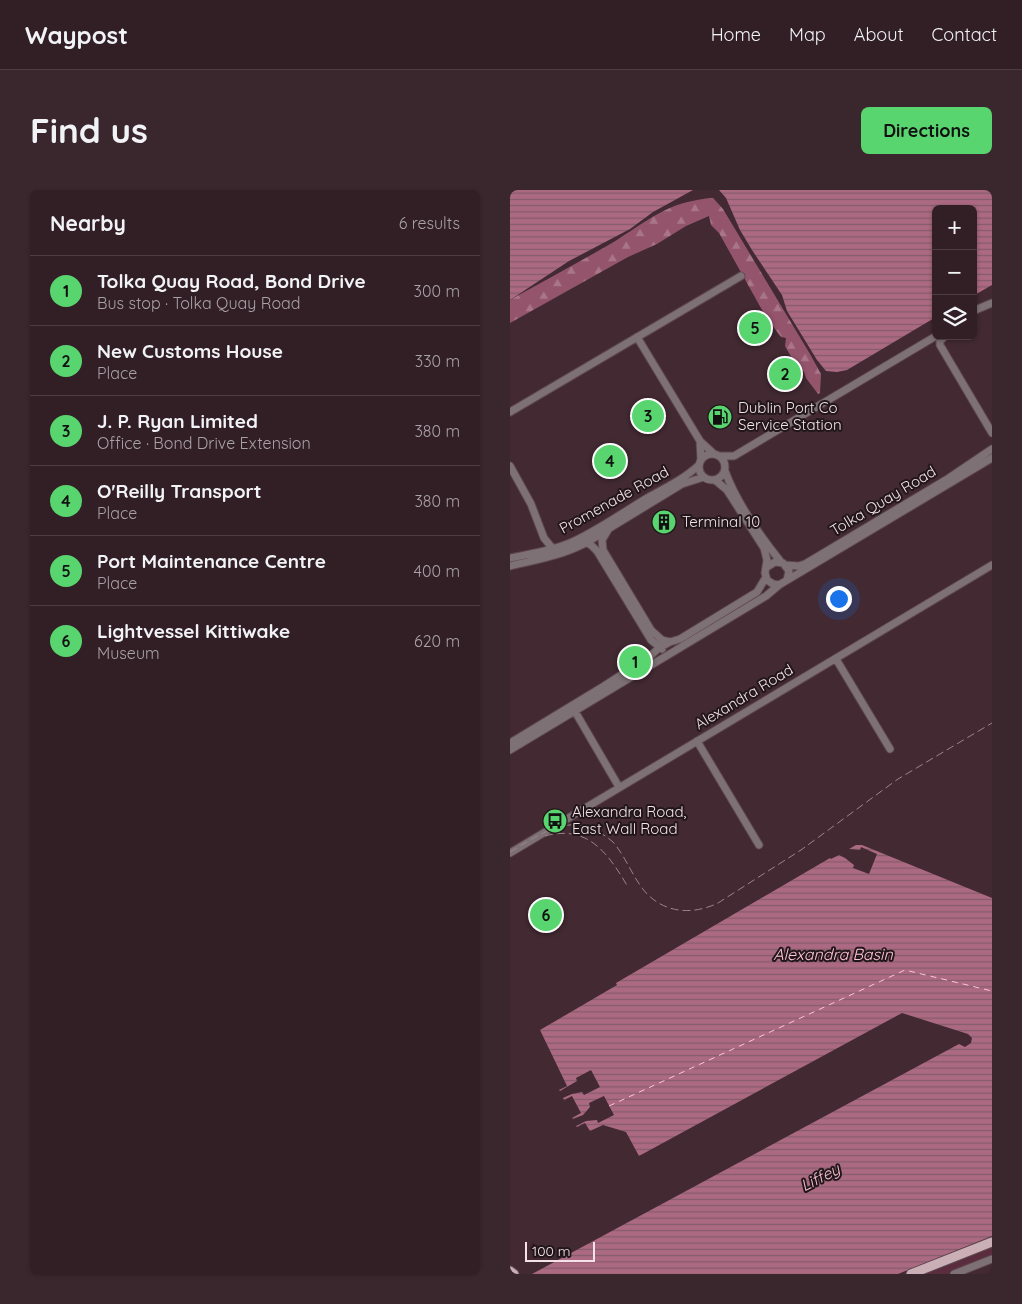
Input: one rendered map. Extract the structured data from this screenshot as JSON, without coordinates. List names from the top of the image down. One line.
{"streets":{"street":["Promenade Road","Tolka Quay Road","Alexandra Road"]},"water":["Alexandra Basin","Liffey"],"places":{"fuel station":["Dublin Port Co Service Station"],"building":["Terminal 10"],"bus stop":["Alexandra Road, East Wall Road"]},"scale_bar":"100 m","page":{"header":"Waypost","nav":["Home","Map","About","Contact"],"buttons":"Directions","title":"Find us","heading":["Nearby","6 results"],"map_buttons":["+","−"],"list":[{"mark":"1","name":"Tolka Quay Road, Bond Drive","note":"Bus stop · Tolka Quay Road","value":"300 m"},{"mark":"2","name":"New Customs House","note":"Place","value":"330 m"},{"mark":"3","name":"J. P. Ryan Limited","note":"Office · Bond Drive Extension","value":"380 m"},{"mark":"4","name":"O'Reilly Transport","note":"Place","value":"380 m"},{"mark":"5","name":"Port Maintenance Centre","note":"Place","value":"400 m"},{"mark":"6","name":"Lightvessel Kittiwake","note":"Museum","value":"620 m"}],"pins":["5","2","3","4","1","6"],"scale":"100 m"}}
